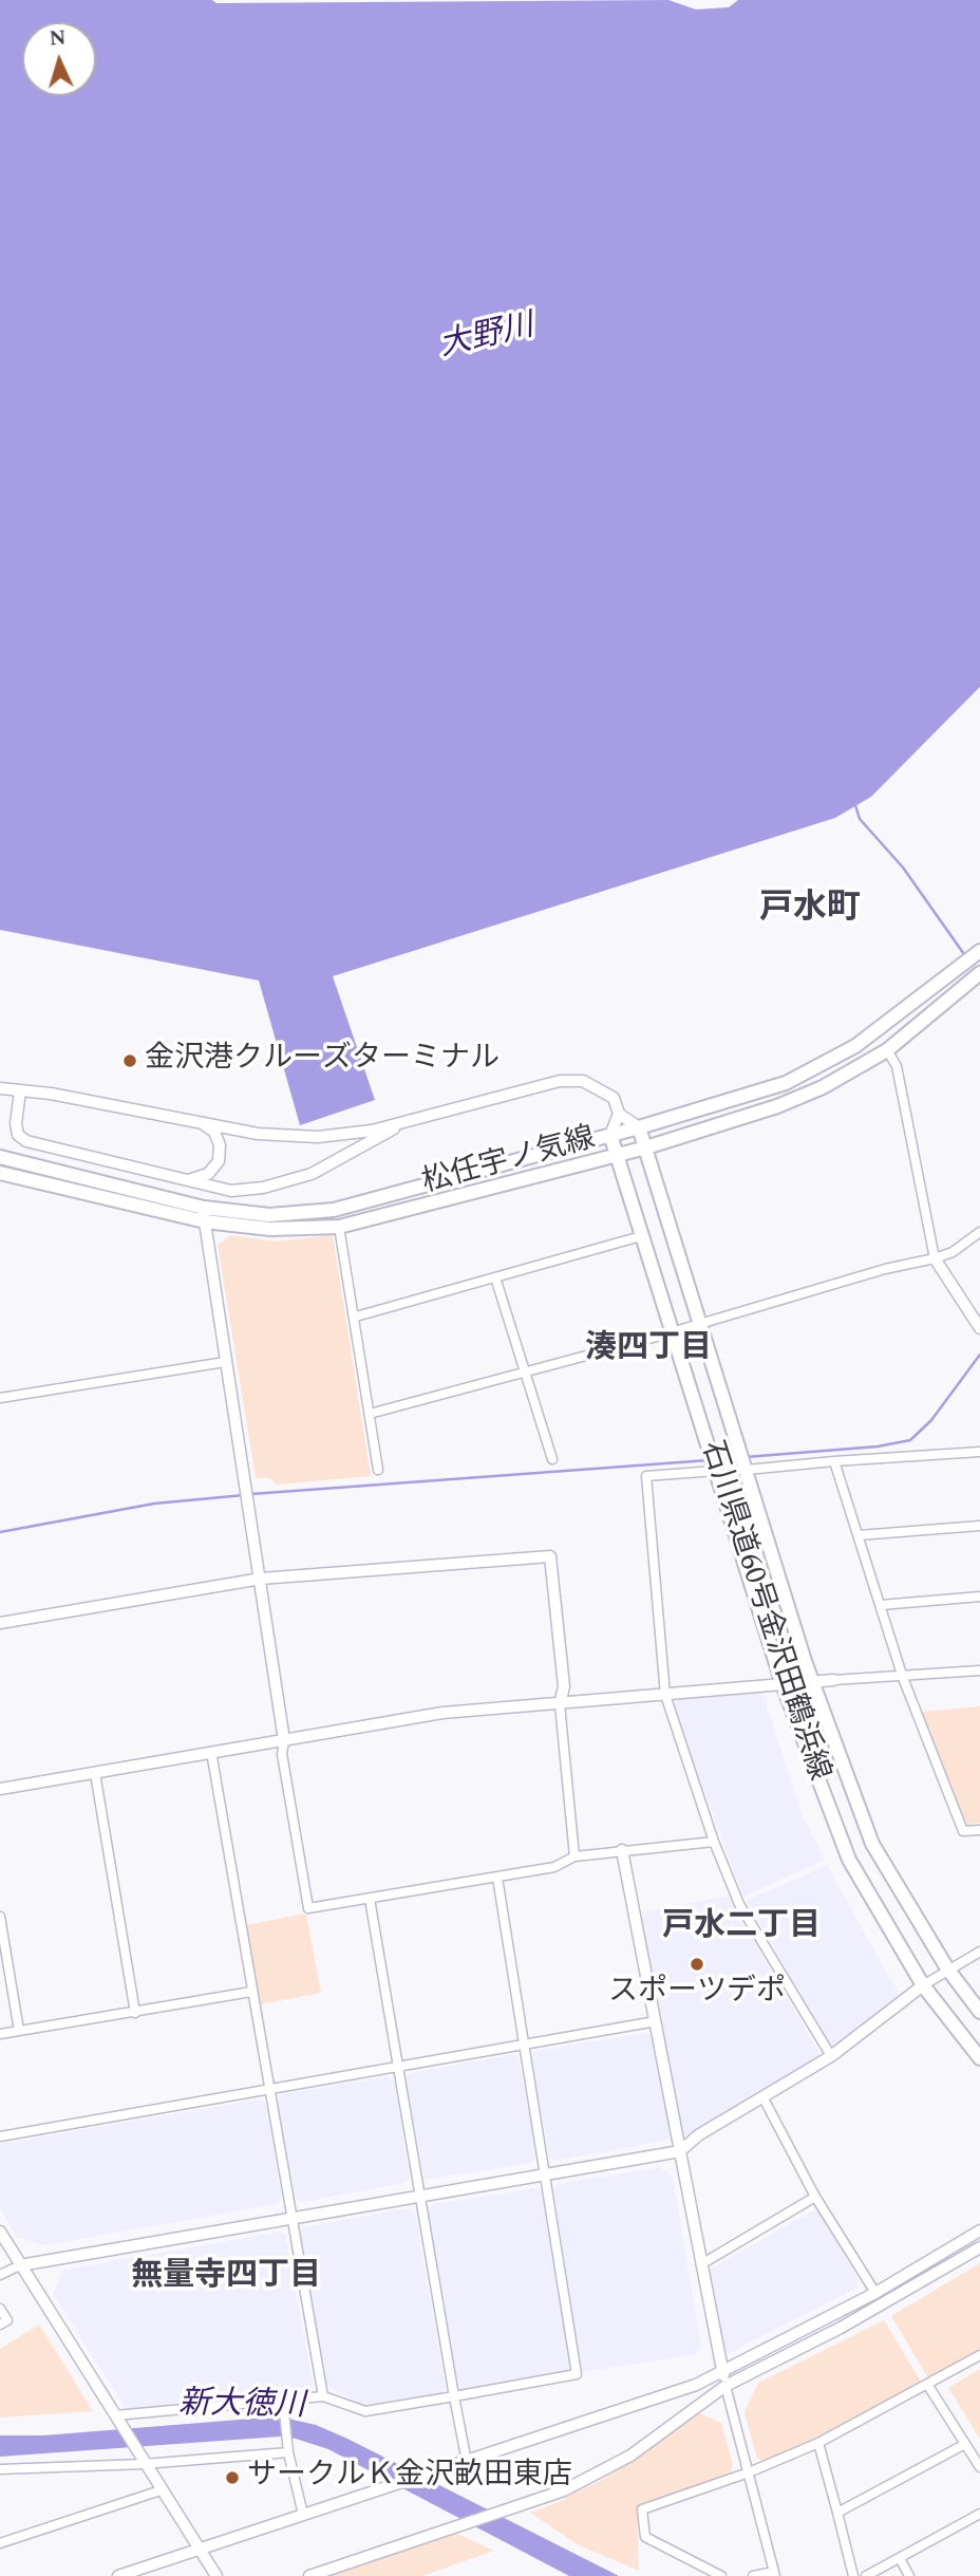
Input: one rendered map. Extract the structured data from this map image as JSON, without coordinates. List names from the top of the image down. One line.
{"streets":{"main road":["松任宇ノ気線","石川県道60号金沢田鶴浜線"]},"crossings":[["松任宇ノ気線","石川県道60号金沢田鶴浜線"]],"districts":["戸水町","湊四丁目","戸水二丁目","無量寺四丁目"],"water":["大野川","新大徳川"],"places":["金沢港クルーズターミナル","スポーツデポ","サークルＫ金沢畝田東店"],"north":"top"}
